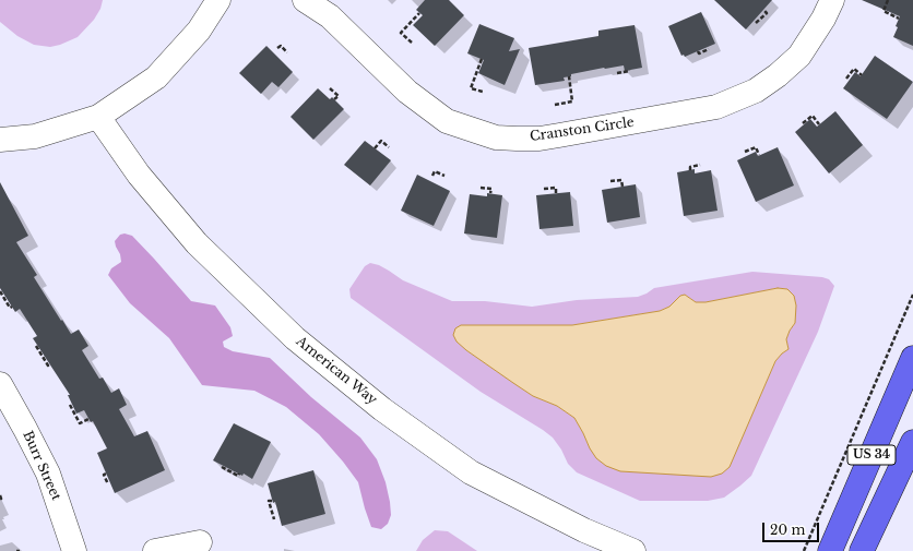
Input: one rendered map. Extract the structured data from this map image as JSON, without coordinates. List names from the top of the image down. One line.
{"streets":{"main road":["US 34"],"street":["Cranston Circle","American Way","Burr Street"]},"scale_bar":"20 m"}
